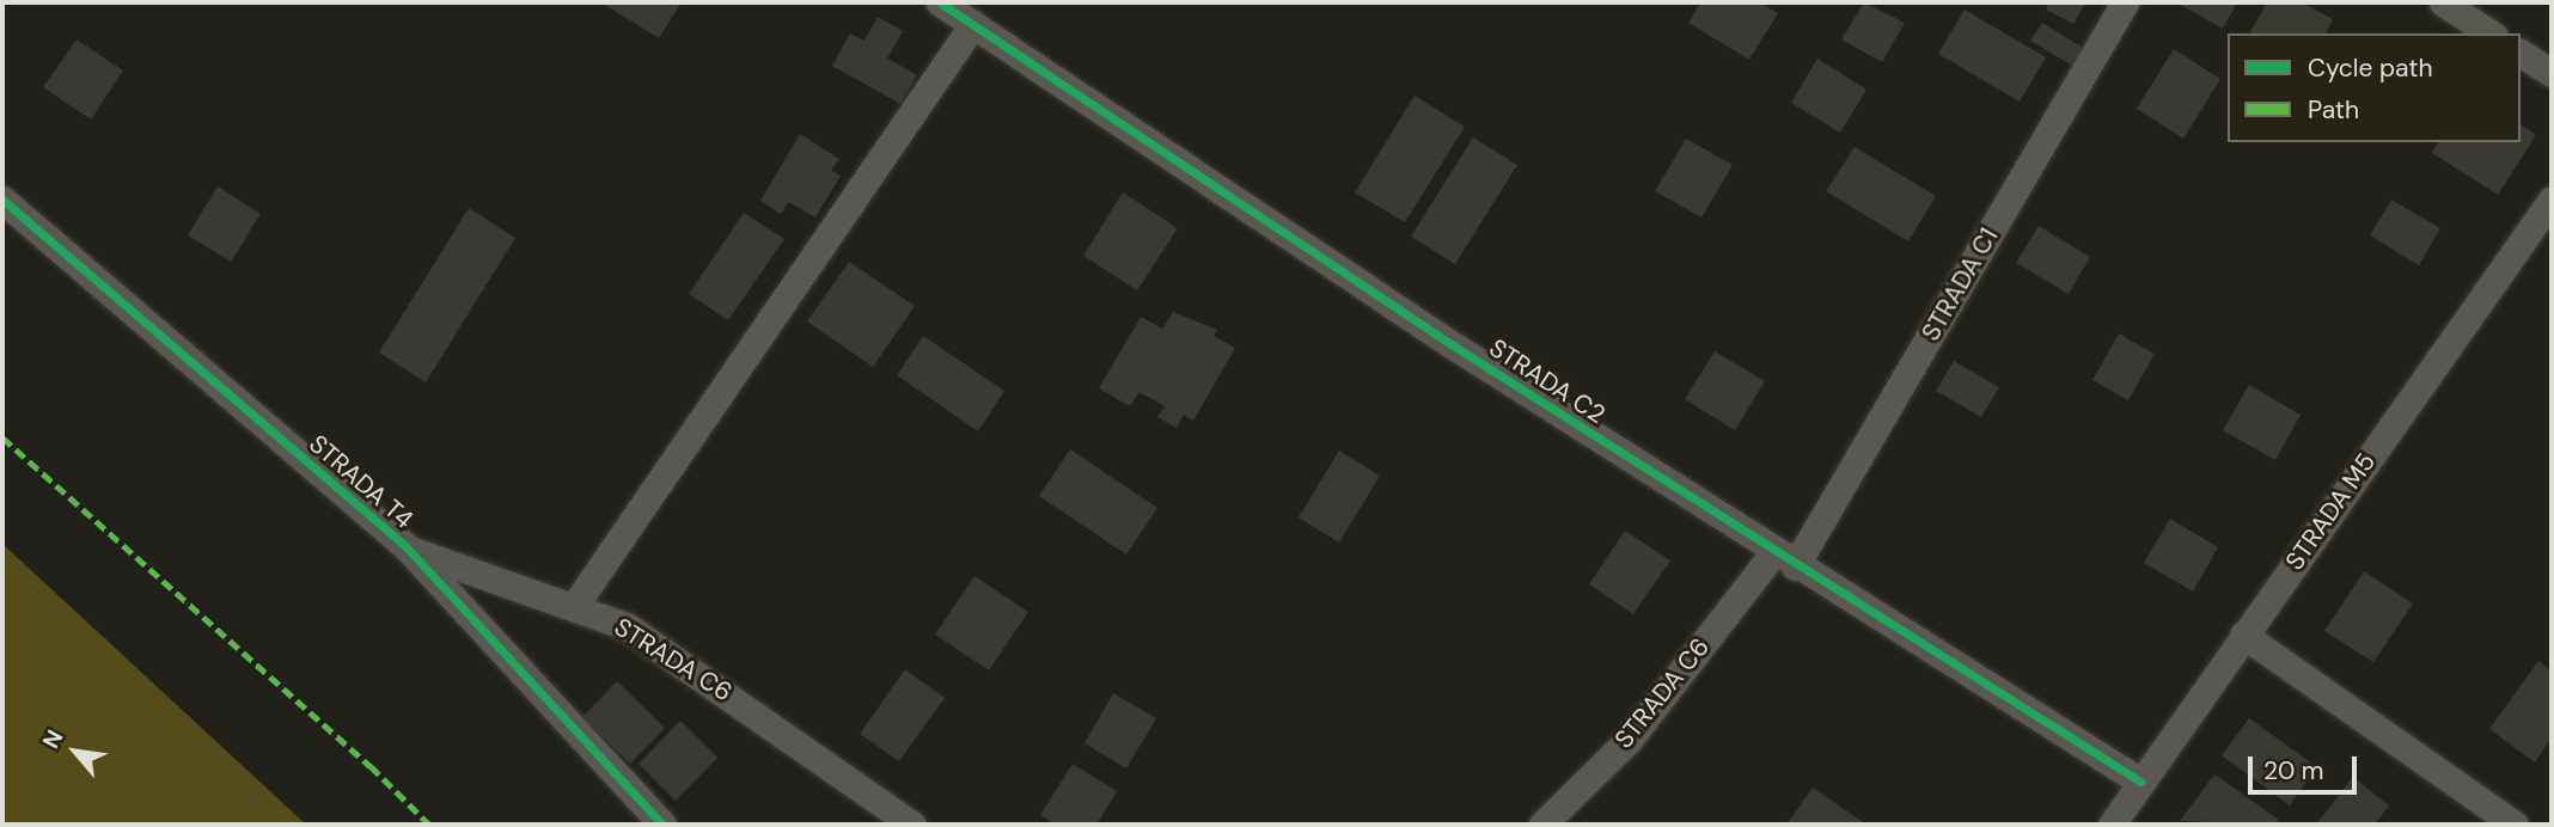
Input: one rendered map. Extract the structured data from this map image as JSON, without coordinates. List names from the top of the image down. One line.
{"streets":{"street":["STRADA C1","STRADA C2","STRADA T4","STRADA M5","STRADA C6"]},"crossings":[["STRADA C1","STRADA C2"],["STRADA C1","STRADA C6"],["STRADA C2","STRADA M5"],["STRADA C2","STRADA C6"],["STRADA T4","STRADA C6"]],"legend":["Cycle path","Path"],"scale_bar":"20 m","north":"top left"}
